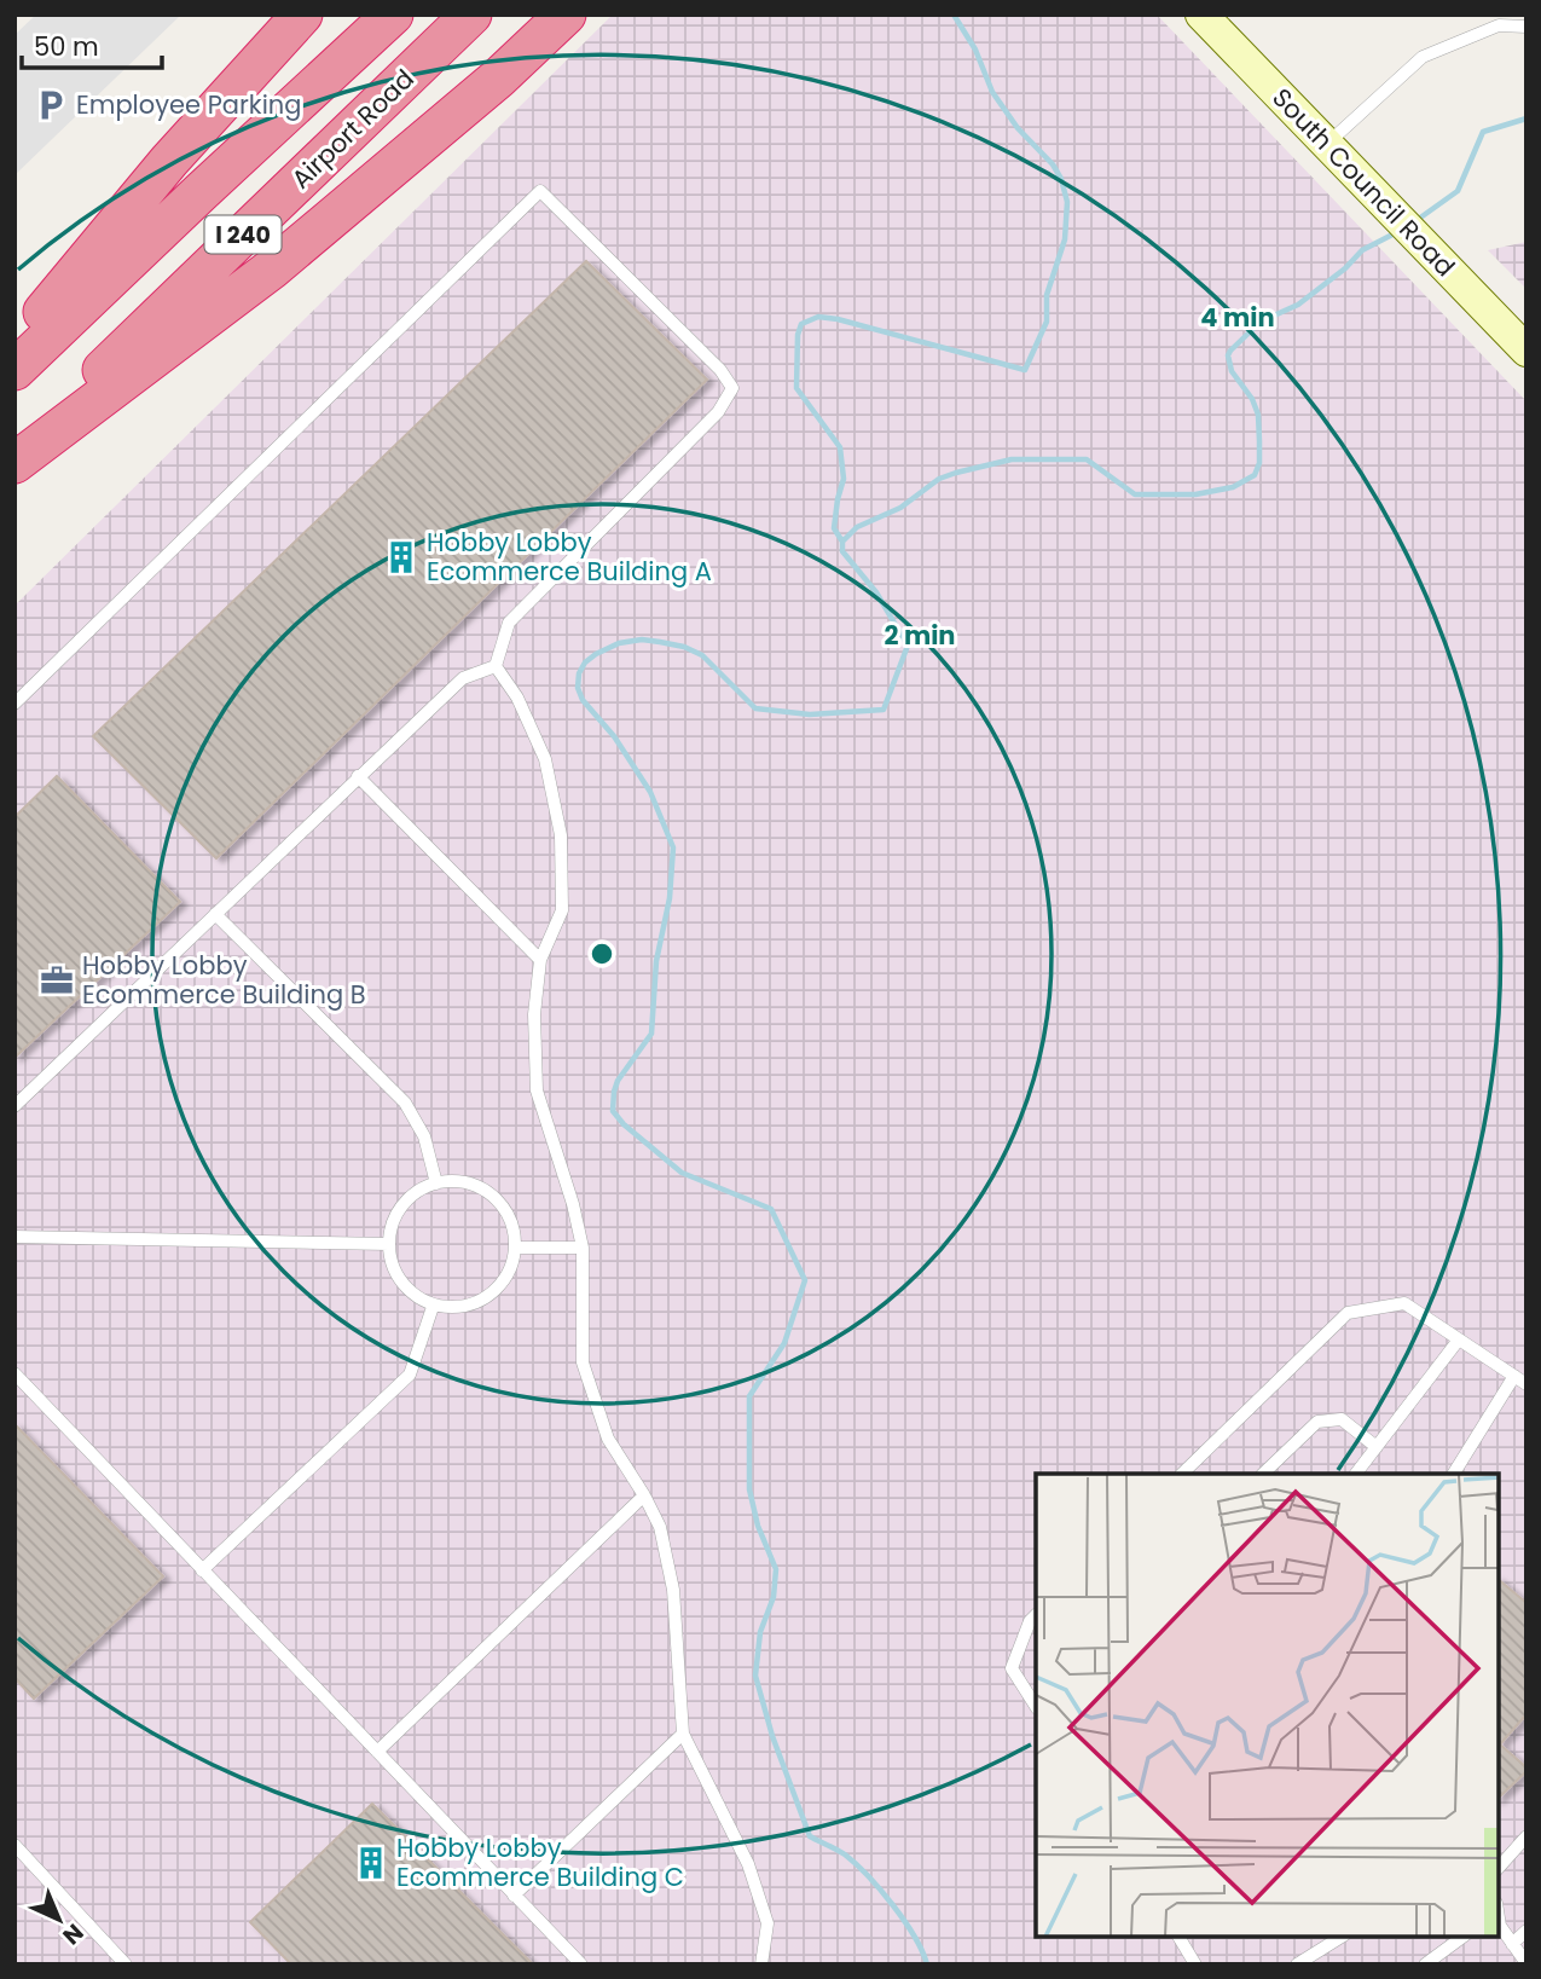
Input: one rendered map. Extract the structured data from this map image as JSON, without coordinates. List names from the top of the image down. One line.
{"streets":{"highway":["Airport Road","I 240"],"main road":["South Council Road"]},"places":{"parking":["Employee Parking"],"building":["Hobby Lobby Ecommerce Building A","Hobby Lobby Ecommerce Building C"],"office":["Hobby Lobby Ecommerce Building B"]},"scale_bar":"50 m","north":"bottom right","rings":["4 min","2 min"]}
